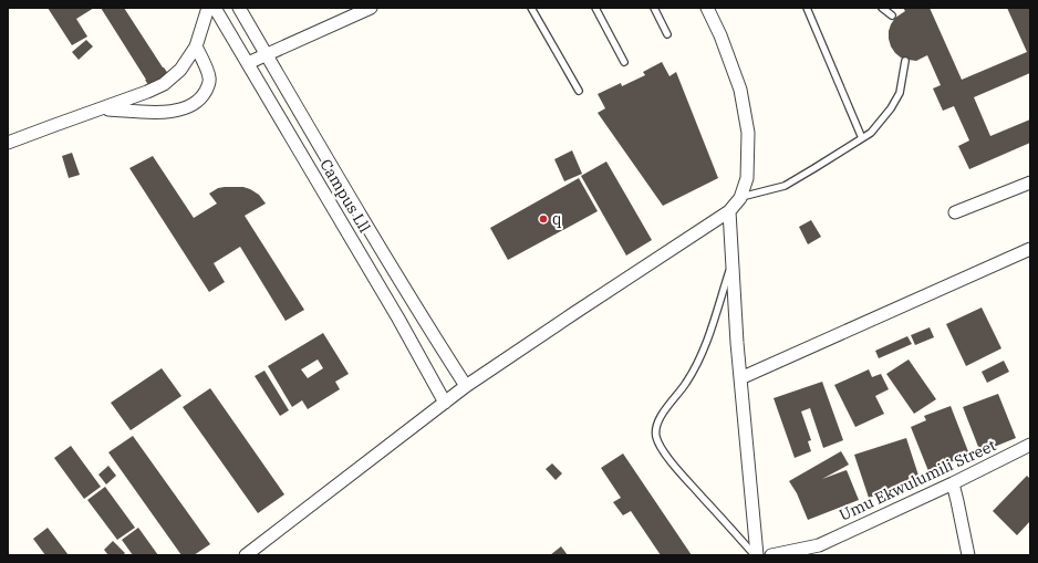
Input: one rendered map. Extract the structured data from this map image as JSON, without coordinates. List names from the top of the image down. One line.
{"streets":{"street":["Campus Lll","Umu Ekwulumili Street"]},"places":["q"]}
